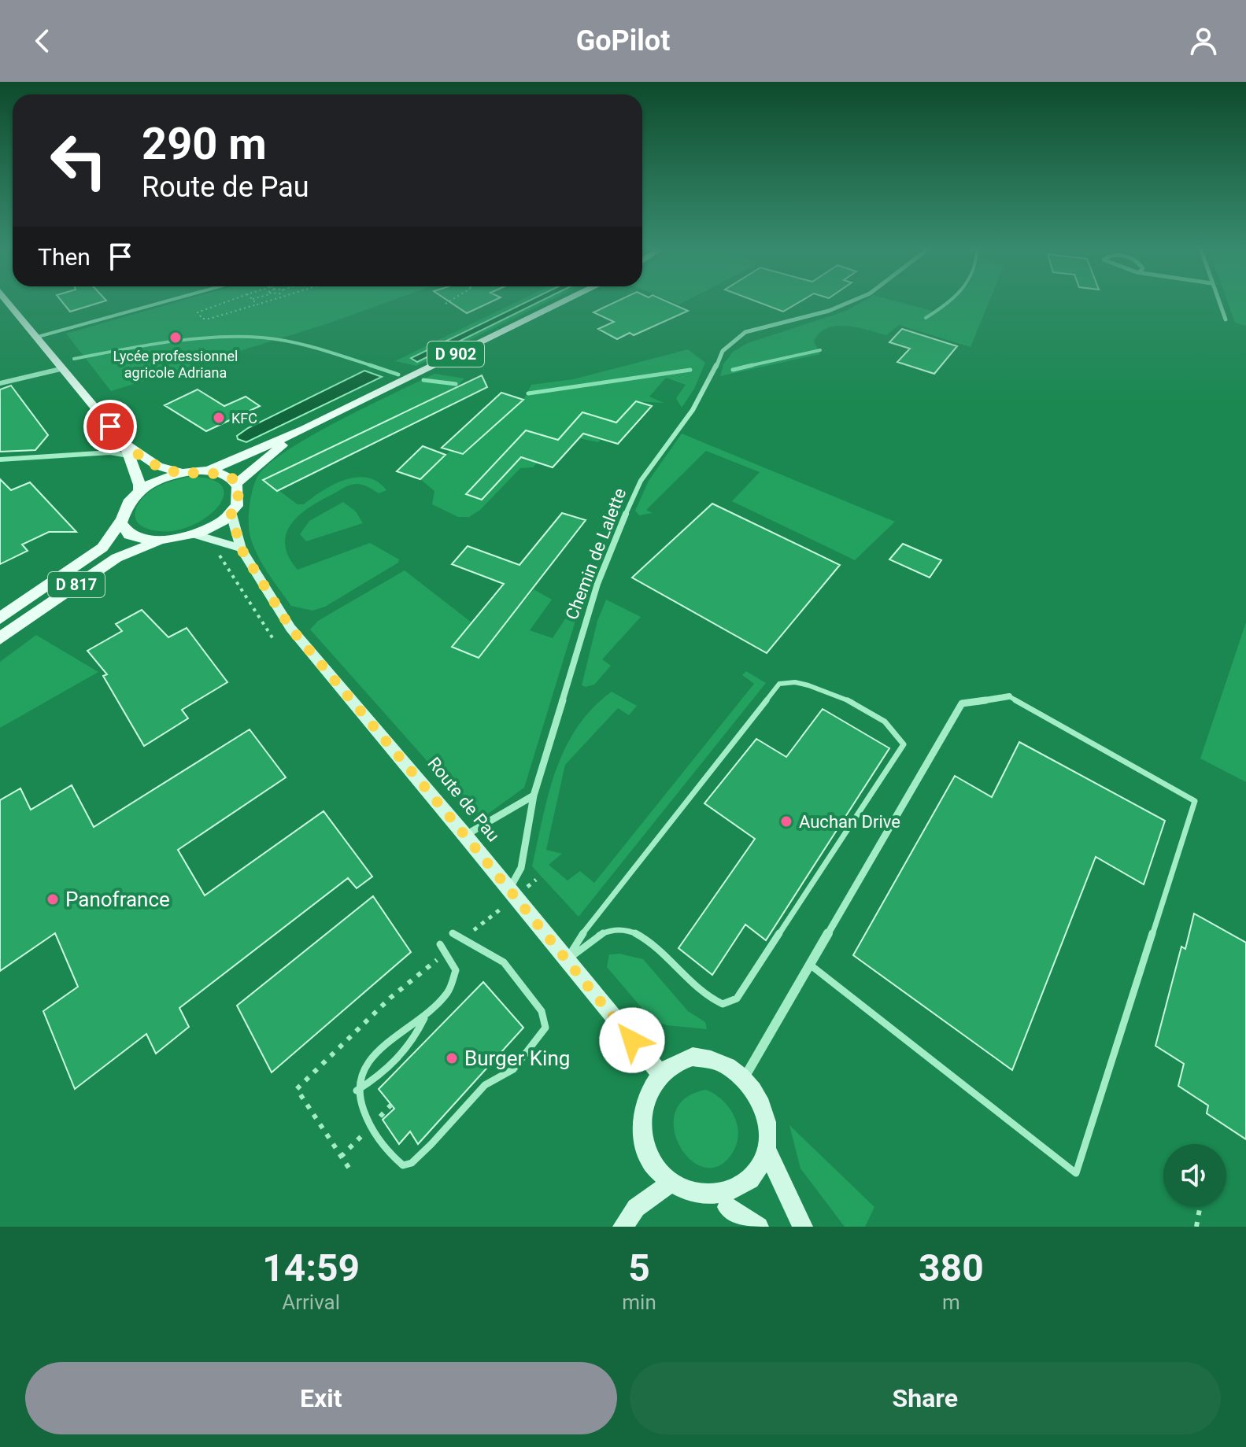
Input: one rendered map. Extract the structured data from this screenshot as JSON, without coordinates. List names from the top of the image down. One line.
{"streets":{"main road":["D 902","D 817","Route de Pau"],"street":["Chemin de Lalette"]},"crossings":[["D 902","Route de Pau"],["Chemin de Lalette","Route de Pau"]],"places":["Lycée professionnel agricole Adriana","KFC","Auchan Drive","Panofrance","Burger King"],"page":{"header":"GoPilot","turn":["290 m","Route de Pau"],"then":"Then","eta":["14:59","Arrival","5","min","380","m"],"buttons":["Exit","Share"]}}
